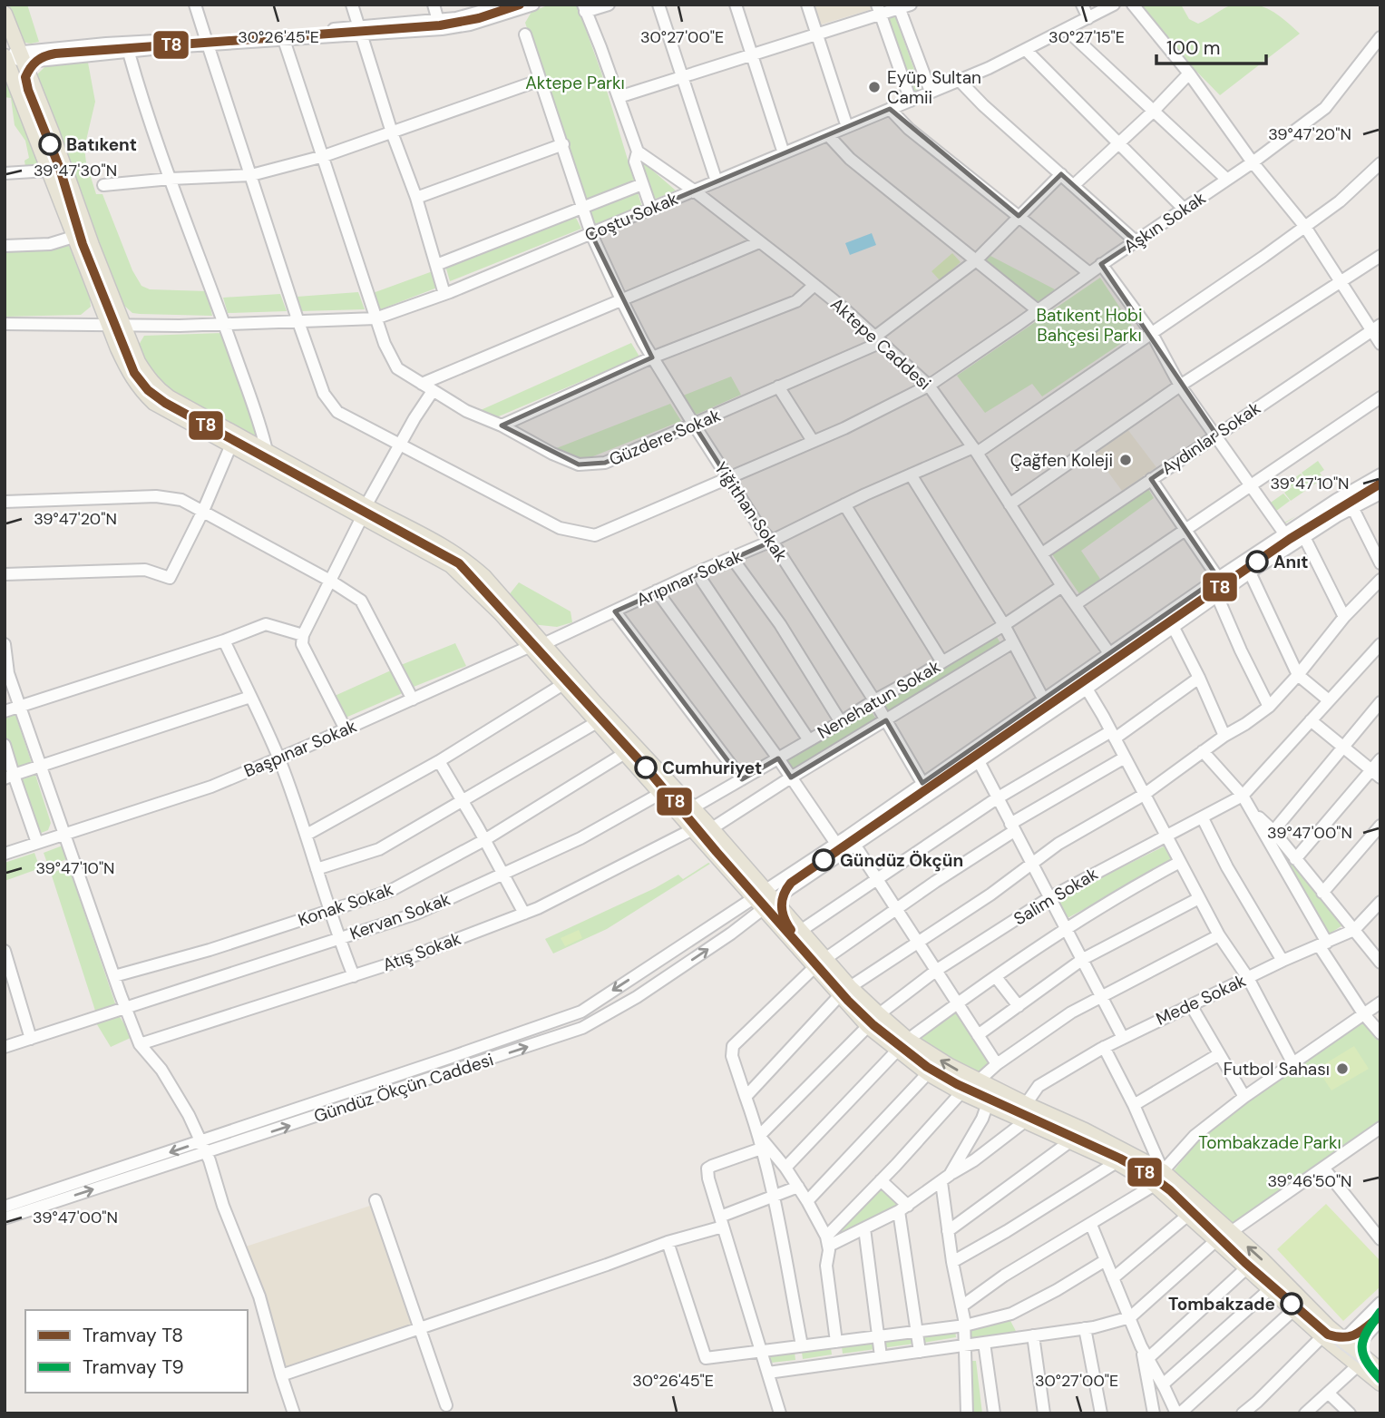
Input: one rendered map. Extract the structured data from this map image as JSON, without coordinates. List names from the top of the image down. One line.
{"streets":{"street":["Coştu Sokak","Aşkın Sokak","Aktepe Caddesi","Güzdere Sokak","Aydınlar Sokak","Yiğithan Sokak","Arıpınar Sokak","Nenehatun Sokak","Başpınar Sokak","Salim Sokak","Konak Sokak","Kervan Sokak","Atış Sokak","Mede Sokak","Gündüz Ökçün Caddesi"]},"crossings":[["Coştu Sokak","Aşkın Sokak"],["Coştu Sokak","Aktepe Caddesi"],["Coştu Sokak","Güzdere Sokak"],["Coştu Sokak","Yiğithan Sokak"],["Aşkın Sokak","Aktepe Caddesi"],["Aşkın Sokak","Yiğithan Sokak"],["Aktepe Caddesi","Güzdere Sokak"],["Aktepe Caddesi","Aydınlar Sokak"],["Aktepe Caddesi","Arıpınar Sokak"],["Aktepe Caddesi","Nenehatun Sokak"],["Güzdere Sokak","Yiğithan Sokak"],["Yiğithan Sokak","Arıpınar Sokak"],["Yiğithan Sokak","Nenehatun Sokak"],["Arıpınar Sokak","Başpınar Sokak"]],"parks":["Aktepe Parkı","Batıkent Hobi Bahçesi Parkı","Tombakzade Parkı"],"places":["Eyüp Sultan Camii","Batıkent","Çağfen Koleji","Anıt","Cumhuriyet","Gündüz Ökçün","Futbol Sahası","Tombakzade"],"lines":["tram line T8","tram line T9"],"legend":["Tramvay T8","Tramvay T9"],"scale_bar":"100 m","coordinates":["30°26'45\"E","30°27'00\"E","30°27'15\"E","39°47'20\"N","39°47'30\"N","39°47'10\"N","39°47'00\"N","39°46'50\"N"]}
